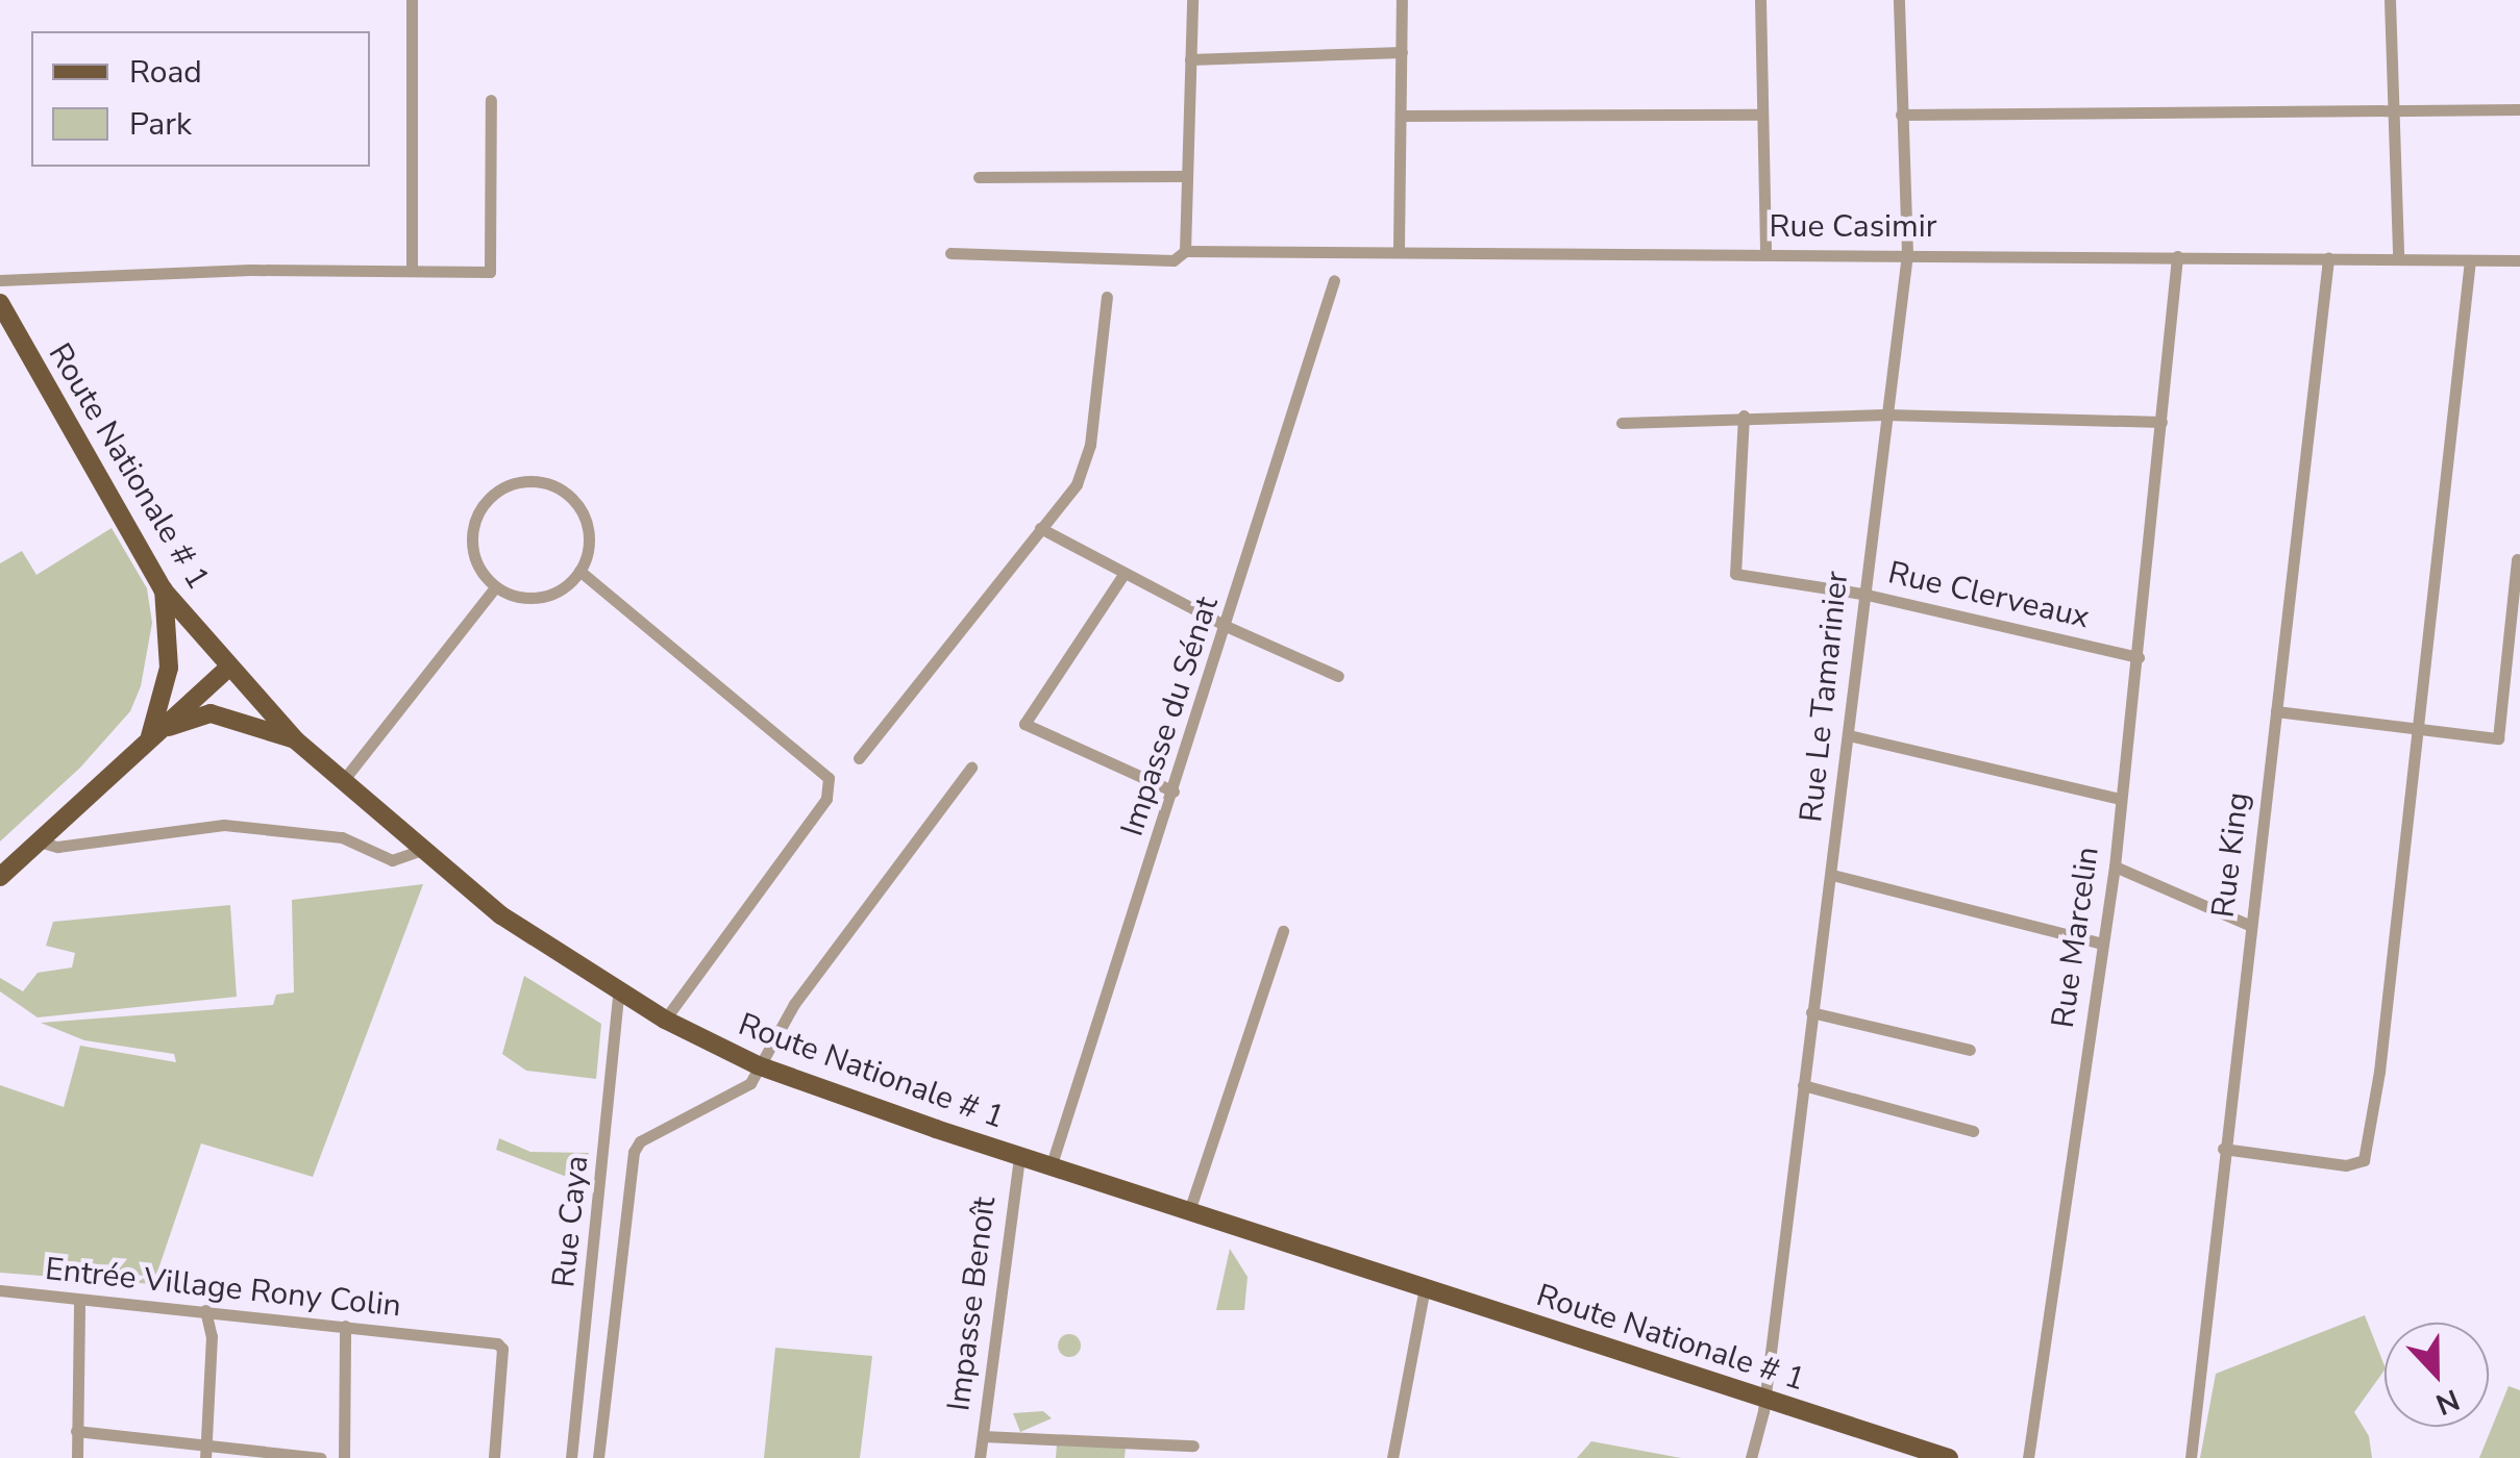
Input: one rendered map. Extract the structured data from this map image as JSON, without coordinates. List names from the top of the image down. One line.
{"streets":{"main road":["Route Nationale # 1"],"street":["Rue Casimir","Rue Clerveaux","Rue Le Tamarinier","Impasse du Sénat","Rue King","Rue Marcelin","Rue Caya","Entrée Village Rony Colin","Impasse Benoît"]},"crossings":[["Rue Casimir","Rue Le Tamarinier"],["Rue Casimir","Rue King"],["Rue Casimir","Rue Marcelin"],["Route Nationale # 1","Rue Le Tamarinier"],["Route Nationale # 1","Impasse du Sénat"],["Route Nationale # 1","Rue Caya"],["Route Nationale # 1","Impasse Benoît"],["Rue Clerveaux","Rue Le Tamarinier"],["Rue Clerveaux","Rue Marcelin"]],"legend":["Road","Park"],"north":"bottom"}
